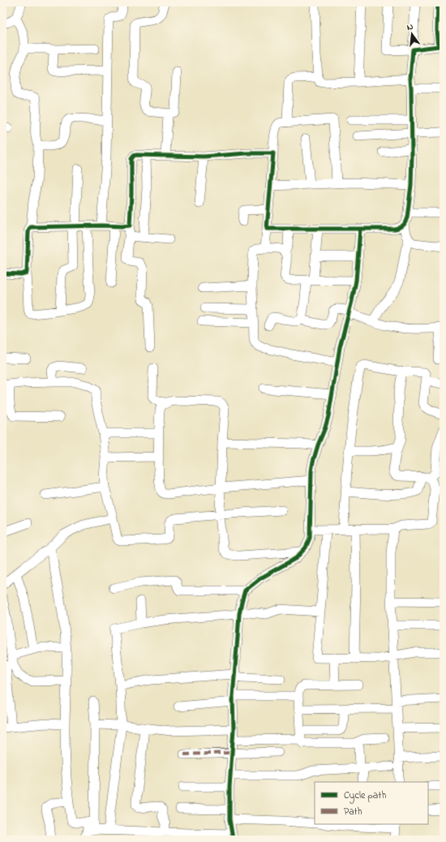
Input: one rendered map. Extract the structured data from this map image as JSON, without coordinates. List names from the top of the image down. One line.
{"legend":["Cycle path","Path"],"north":"top"}
